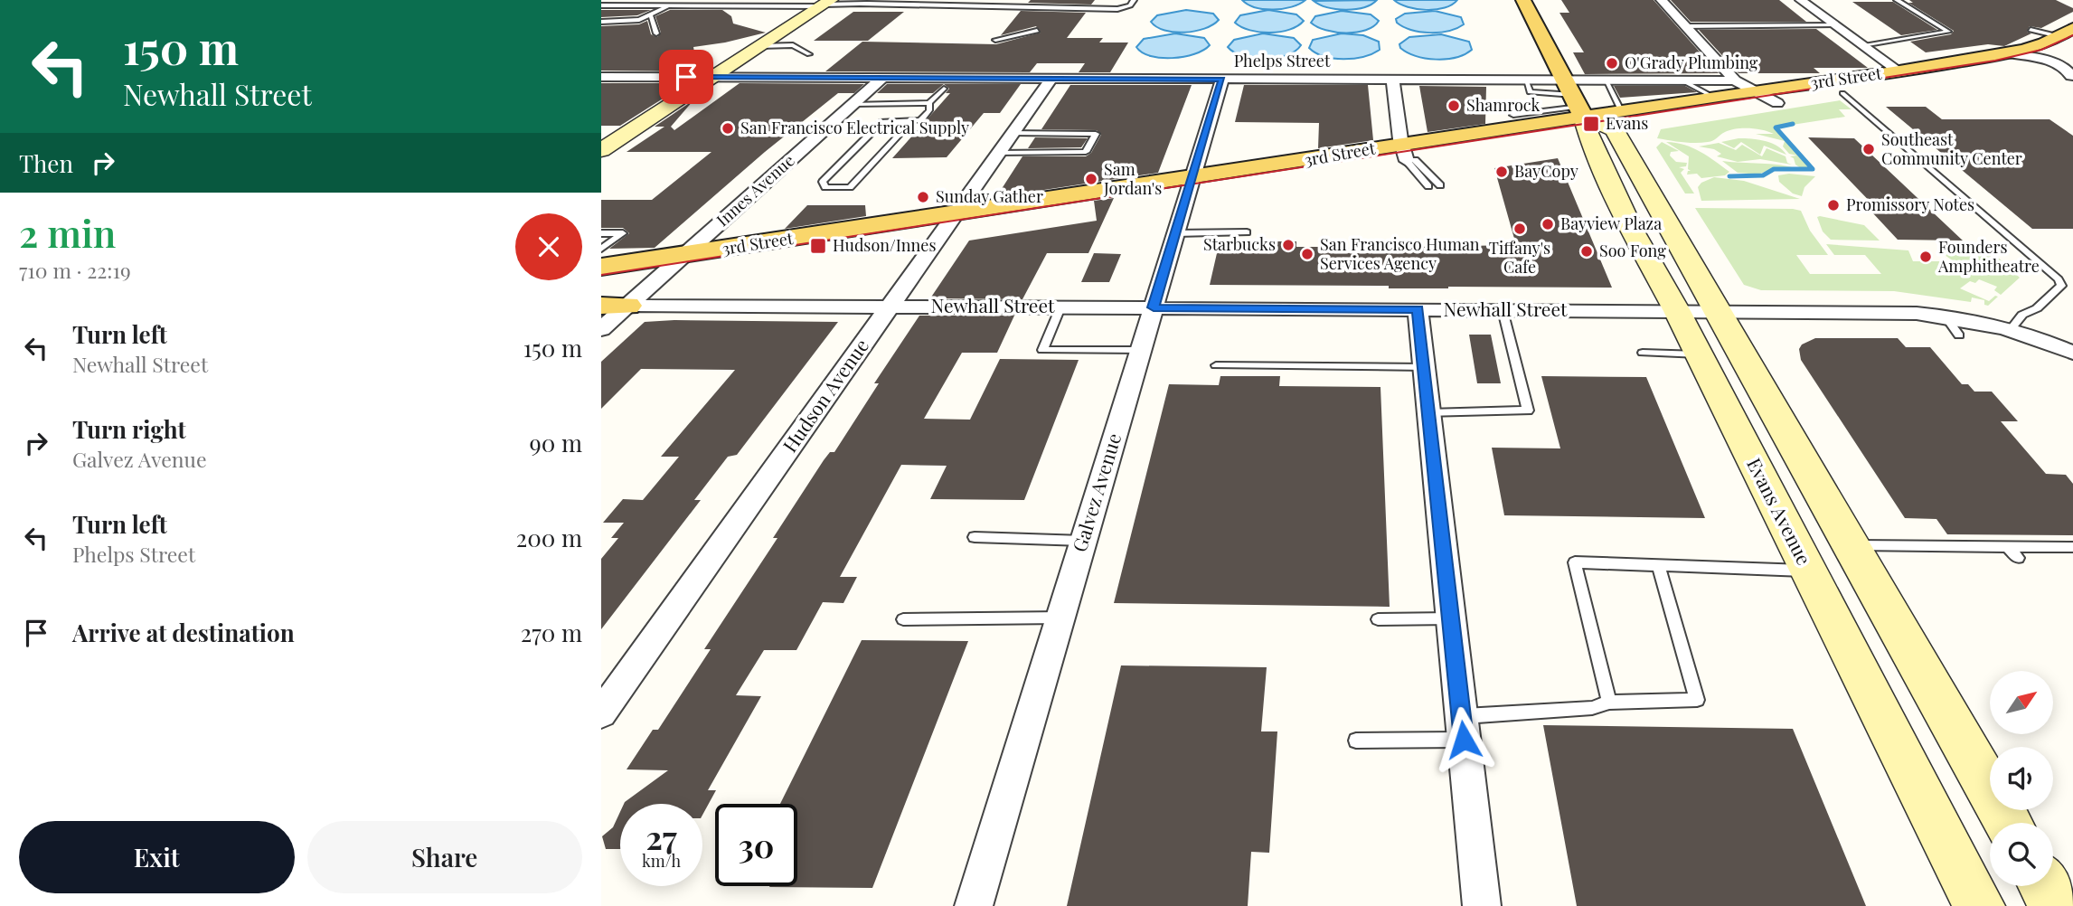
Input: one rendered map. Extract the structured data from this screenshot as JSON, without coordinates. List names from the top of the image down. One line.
{"streets":{"main road":["3rd Street","Evans Avenue"],"street":["Phelps Street","Innes Avenue","Newhall Street","Hudson Avenue","Galvez Avenue"]},"crossings":[["Phelps Street","3rd Street"],["Phelps Street","Innes Avenue"],["Phelps Street","Hudson Avenue"],["Phelps Street","Galvez Avenue"],["Phelps Street","Evans Avenue"],["3rd Street","Innes Avenue"],["3rd Street","Hudson Avenue"],["3rd Street","Galvez Avenue"],["3rd Street","Evans Avenue"],["Innes Avenue","Newhall Street"],["Newhall Street","Hudson Avenue"],["Newhall Street","Galvez Avenue"],["Newhall Street","Evans Avenue"]],"places":{"other":["O'Grady Plumbing","Shamrock","San Francisco Electrical Supply","Southeast Community Center","BayCopy","Sam Jordan's","Sunday Gather","Promissory Notes","Bayview Plaza","Tiffany's Cafe","Starbucks","Soo Fong","San Francisco Human Services Agency","Founders Amphitheatre"],"transit":["Evans","Hudson/Innes"]},"north":"top right","page":{"turn":["150 m","Newhall Street"],"then":"Then","heading":["2 min","710 m · 22:19"],"list":[{"name":"Turn left","note":"Newhall Street","value":"150 m"},{"name":"Turn right","note":"Galvez Avenue","value":"90 m"},{"name":"Turn left","note":"Phelps Street","value":"200 m"},{"name":"Arrive at destination","value":"270 m"}],"speed":"27 km/h","limit":"30","buttons":["Exit","Share"]}}
